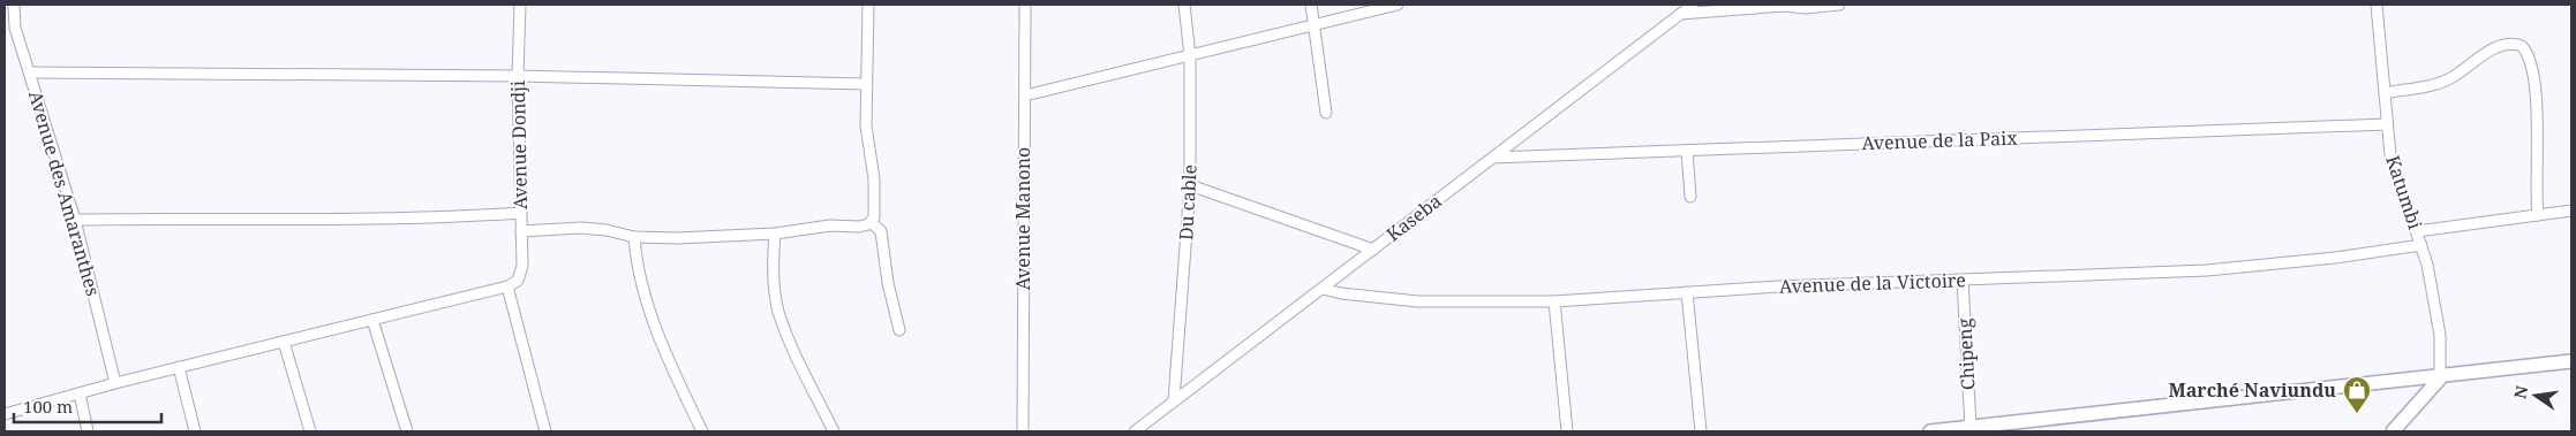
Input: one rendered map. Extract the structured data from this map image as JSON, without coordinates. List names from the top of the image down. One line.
{"streets":{"street":["Avenue de la Paix","Avenue Dondji","Katumbi","Avenue des Amaranthes","Du cable","Kaseba","Avenue Manono","Avenue de la Victoire","Chipeng"]},"crossings":[["Avenue de la Paix","Katumbi"],["Avenue de la Paix","Kaseba"],["Katumbi","Avenue de la Victoire"],["Du cable","Kaseba"],["Kaseba","Avenue de la Victoire"],["Avenue de la Victoire","Chipeng"]],"places":{"shop":["Marché Naviundu"]},"scale_bar":"100 m","north":"left"}
